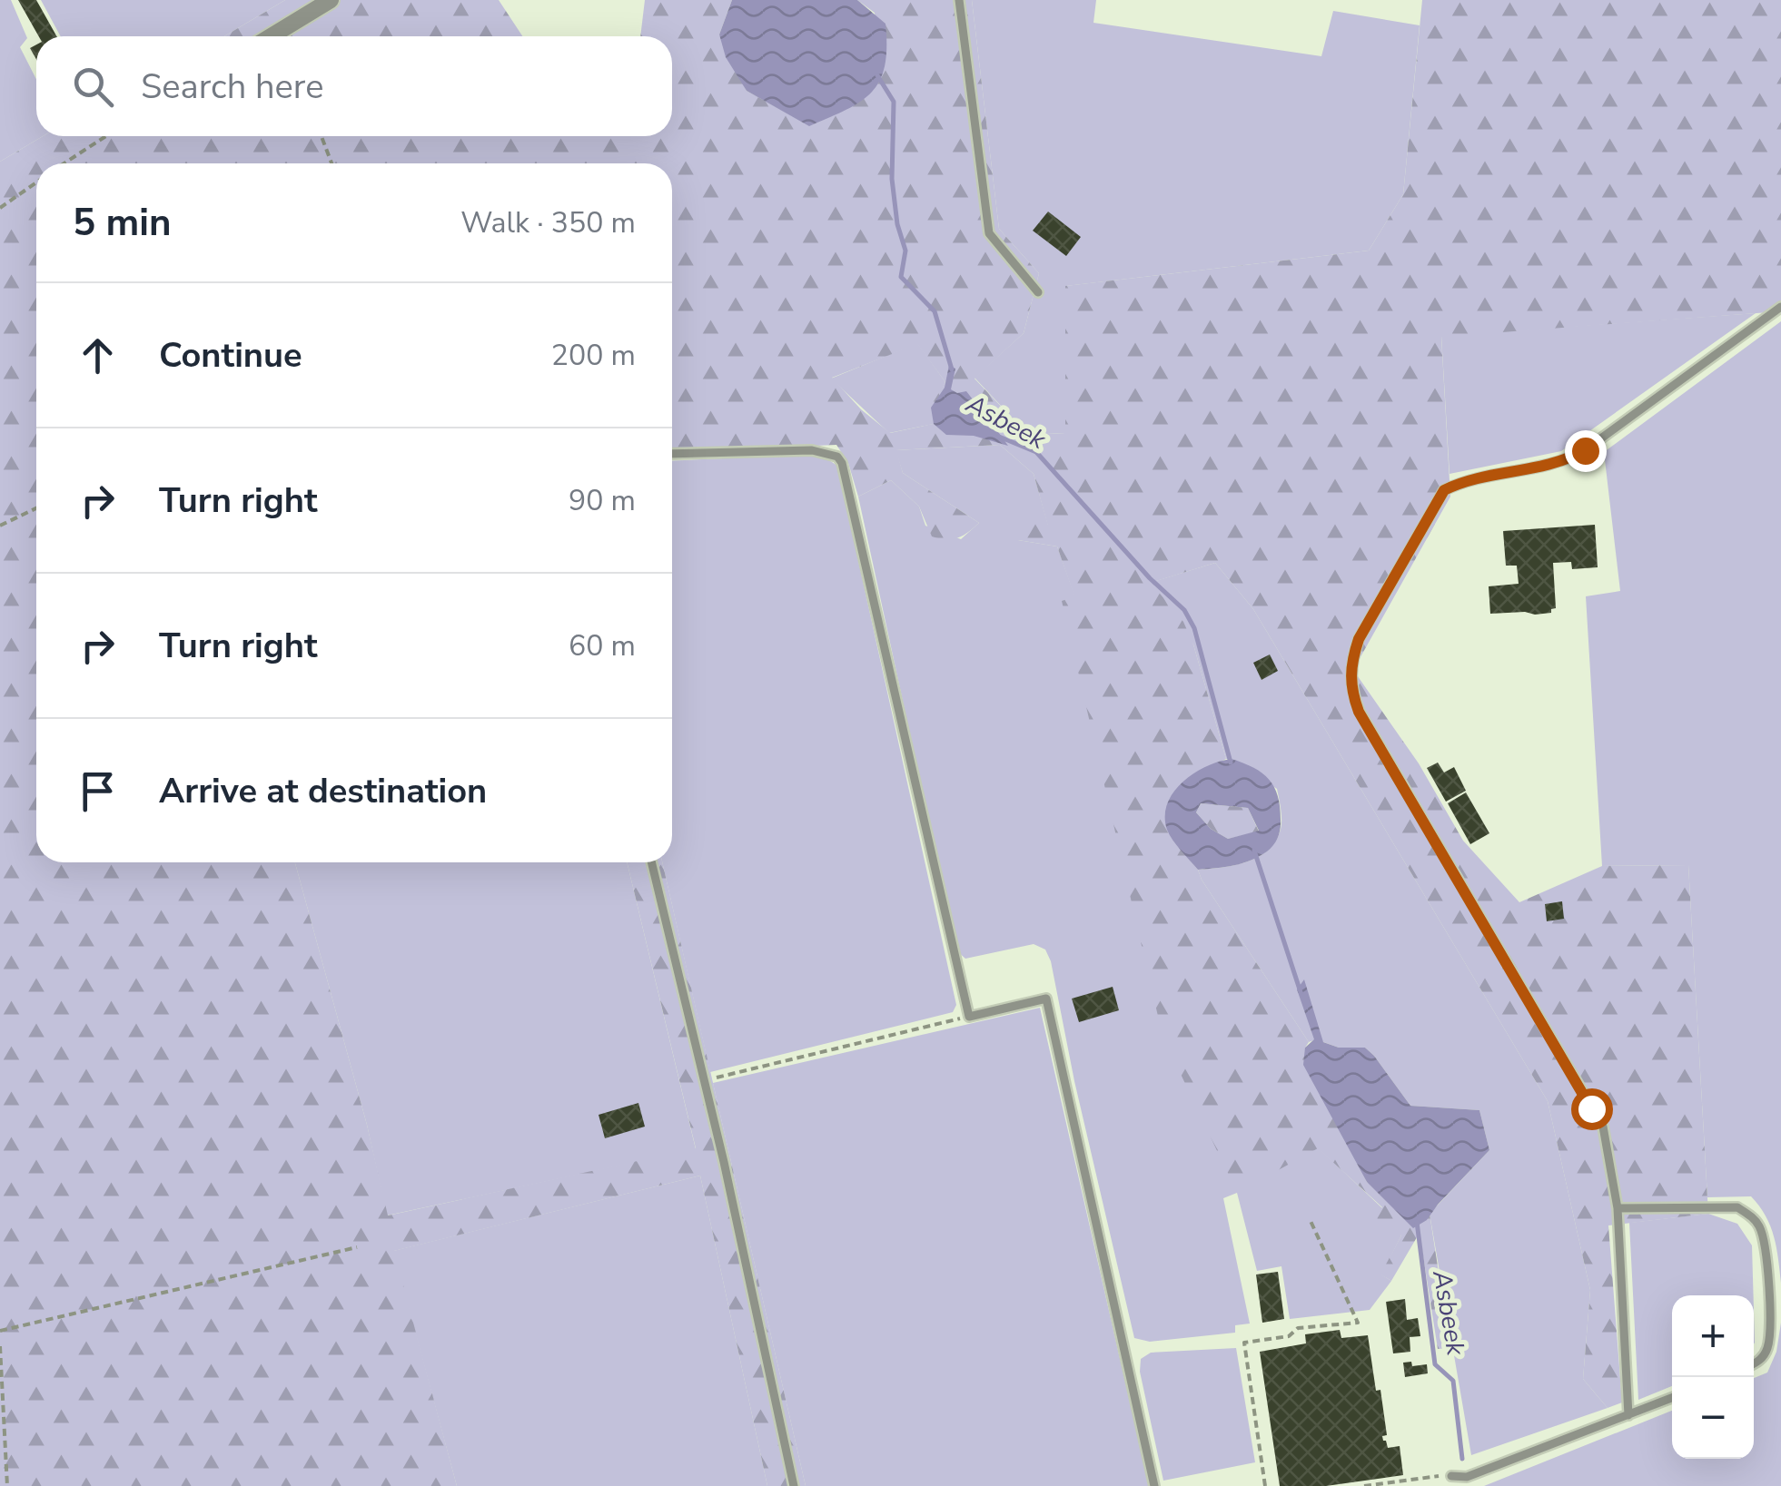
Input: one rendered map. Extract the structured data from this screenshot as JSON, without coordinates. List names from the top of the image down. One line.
{"water":["Asbeek"],"page":{"search":"Search here","heading":["5 min","Walk · 350 m"],"list":[["Continue","200 m"],["Turn right","90 m"],["Turn right","60 m"],"Arrive at destination"],"map_buttons":["+","−"]}}
